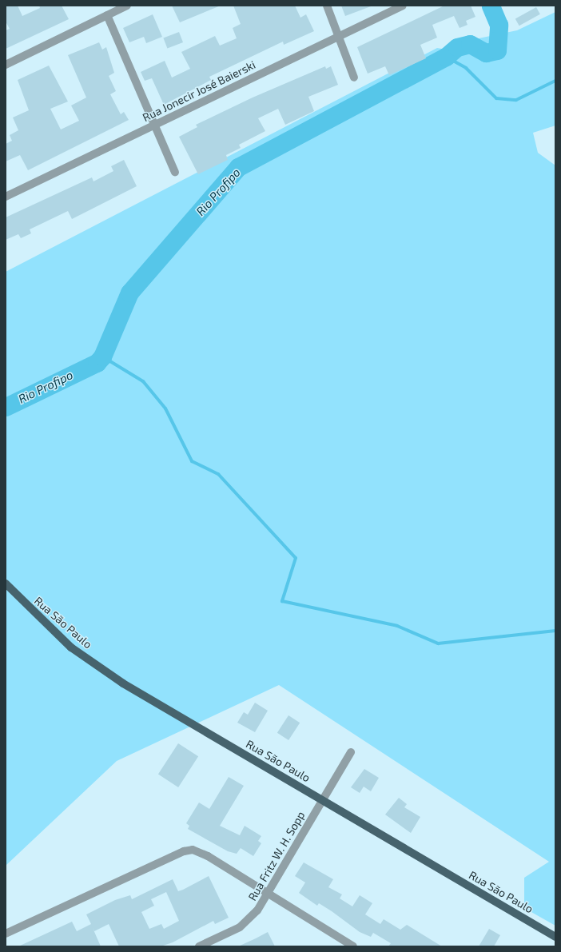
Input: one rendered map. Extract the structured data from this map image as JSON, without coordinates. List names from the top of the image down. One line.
{"streets":{"main road":["Rua São Paulo"],"street":["Rua Jonecir José Baierski","Rua Fritz W. H. Sopp"]},"crossings":[["Rua São Paulo","Rua Fritz W. H. Sopp"]],"water":["Rio Profipo"]}
